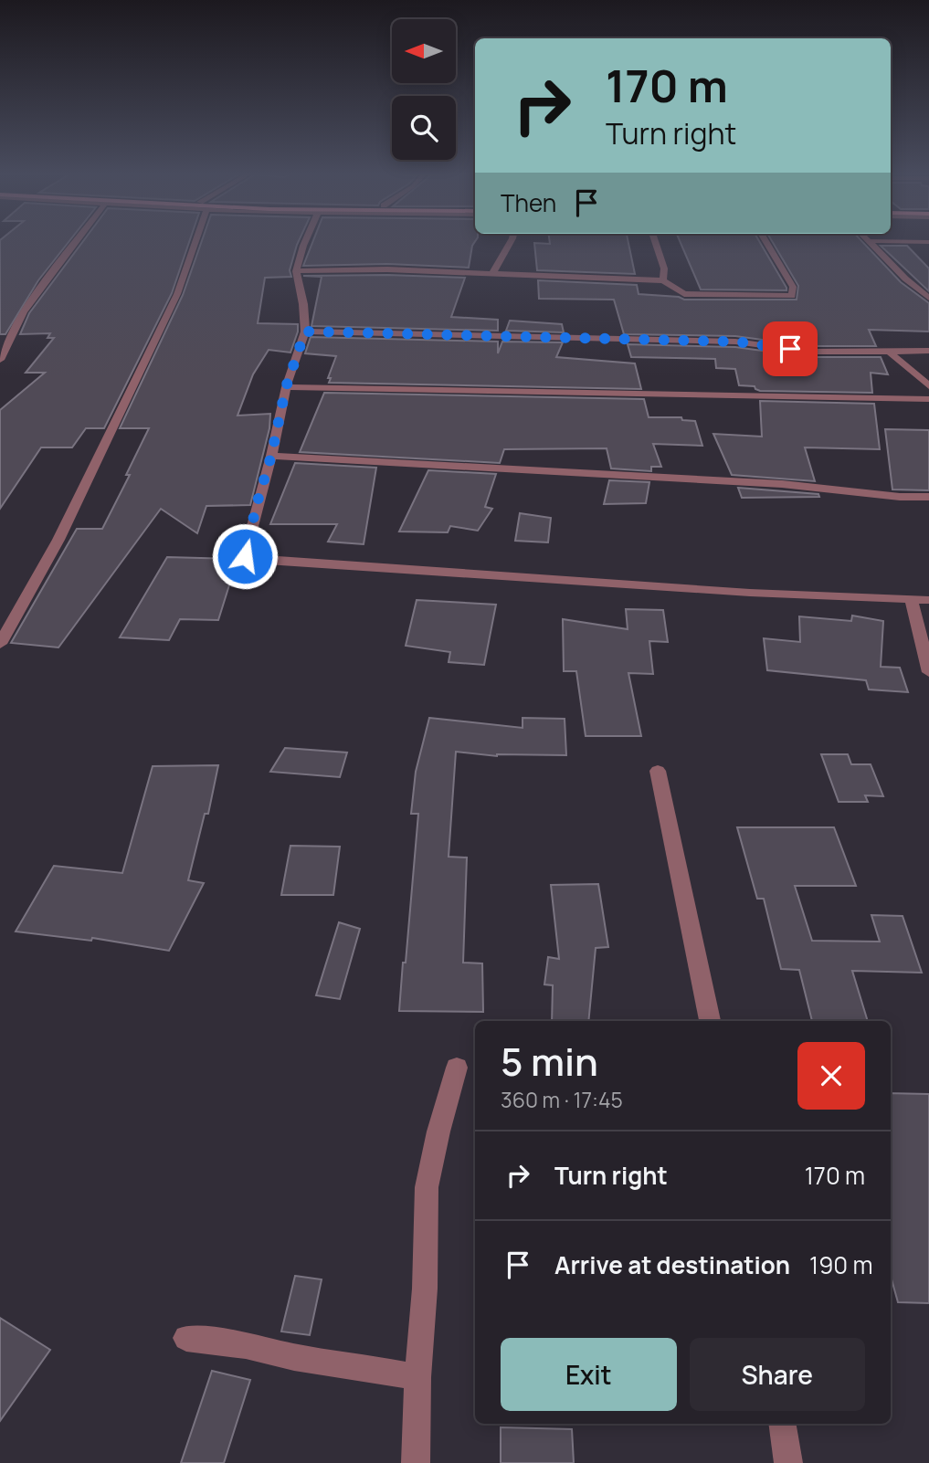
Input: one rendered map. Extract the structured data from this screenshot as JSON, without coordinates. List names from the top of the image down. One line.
{"north":"left","page":{"turn":["170 m","Turn right"],"then":"Then","heading":["5 min","360 m · 17:45"],"list":[{"name":"Turn right","value":"170 m"},{"name":"Arrive at destination","value":"190 m"}],"buttons":["Exit","Share"]}}
